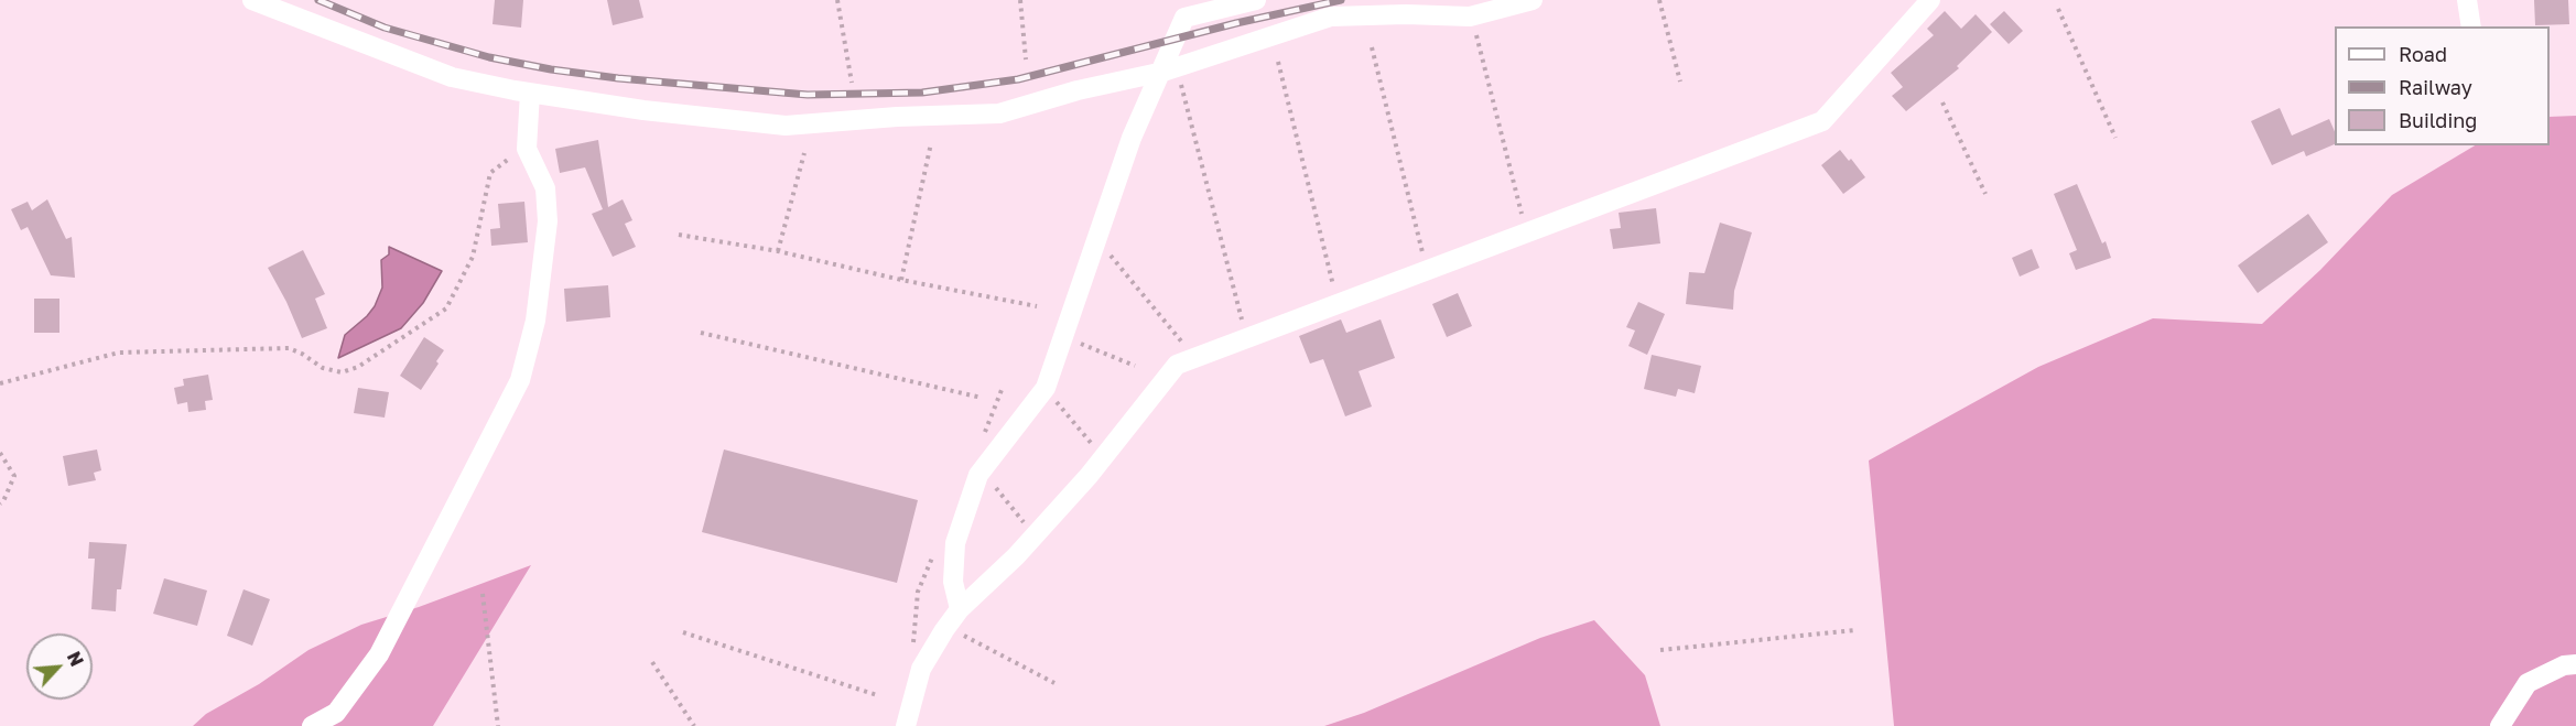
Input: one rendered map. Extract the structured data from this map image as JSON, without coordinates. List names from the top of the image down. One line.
{"legend":["Road","Railway","Building"],"north":"top right"}
